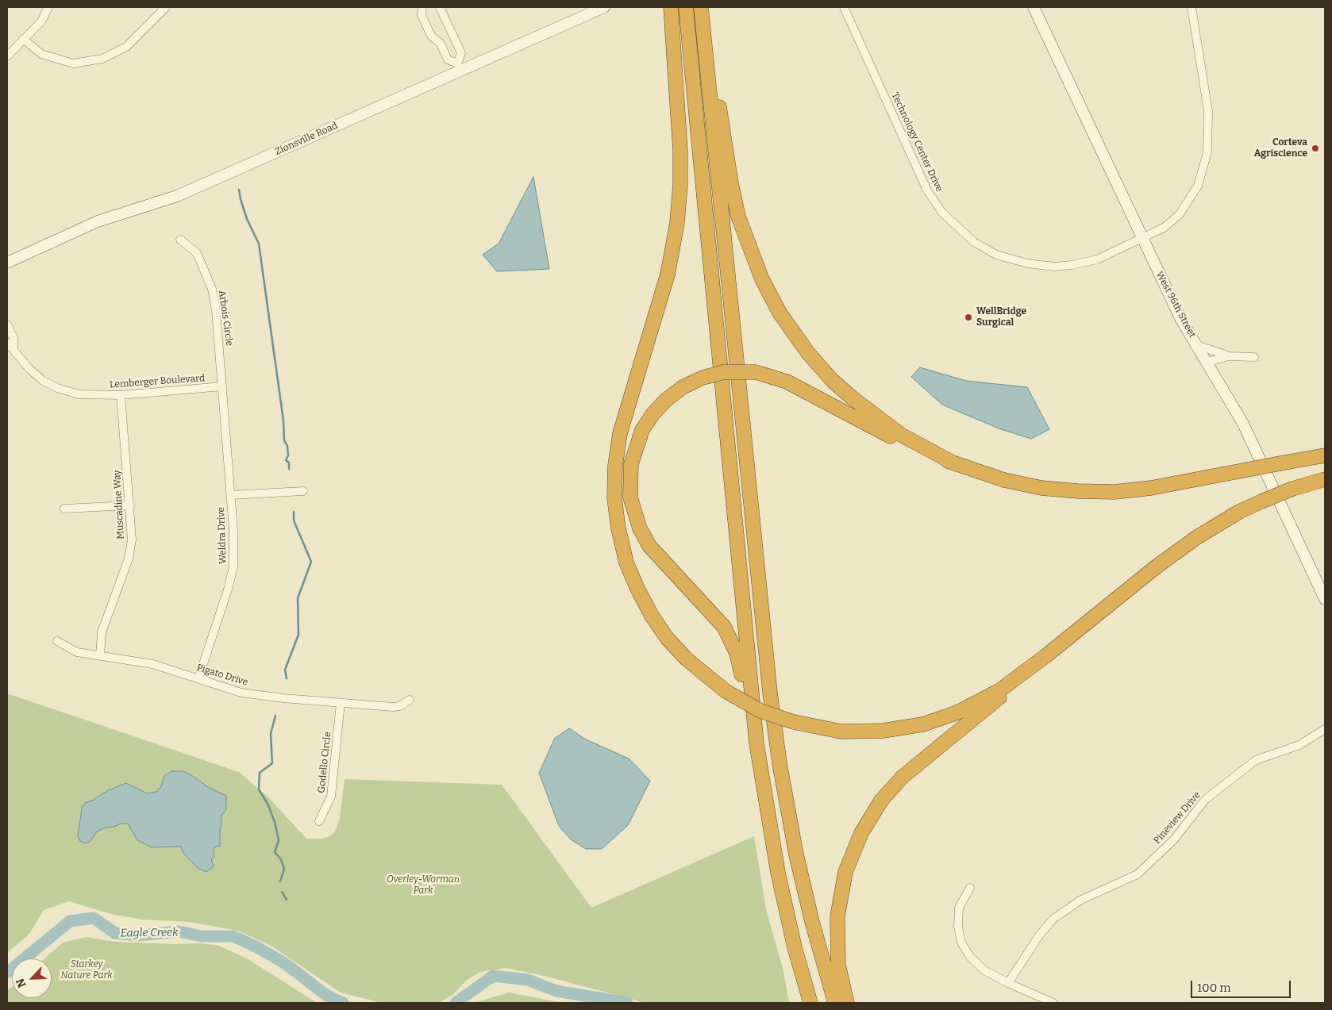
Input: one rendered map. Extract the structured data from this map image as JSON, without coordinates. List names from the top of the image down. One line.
{"streets":{"main road":["Zionsville Road","West 96th Street"],"street":["Technology Center Drive","Arbois Circle","Lemberger Boulevard","Muscadine Way","Weldra Drive","Pigato Drive","Godello Circle","Pineview Drive"]},"crossings":[["Technology Center Drive","West 96th Street"],["Arbois Circle","Lemberger Boulevard"],["Arbois Circle","Weldra Drive"],["Lemberger Boulevard","Muscadine Way"],["Lemberger Boulevard","Weldra Drive"],["Muscadine Way","Pigato Drive"],["Weldra Drive","Pigato Drive"],["Pigato Drive","Godello Circle"]],"water":["Eagle Creek"],"parks":["Overley-Worman Park","Starkey Nature Park"],"places":["Corteva Agriscience","WellBridge Surgical"],"scale_bar":"100 m","north":"bottom left"}
